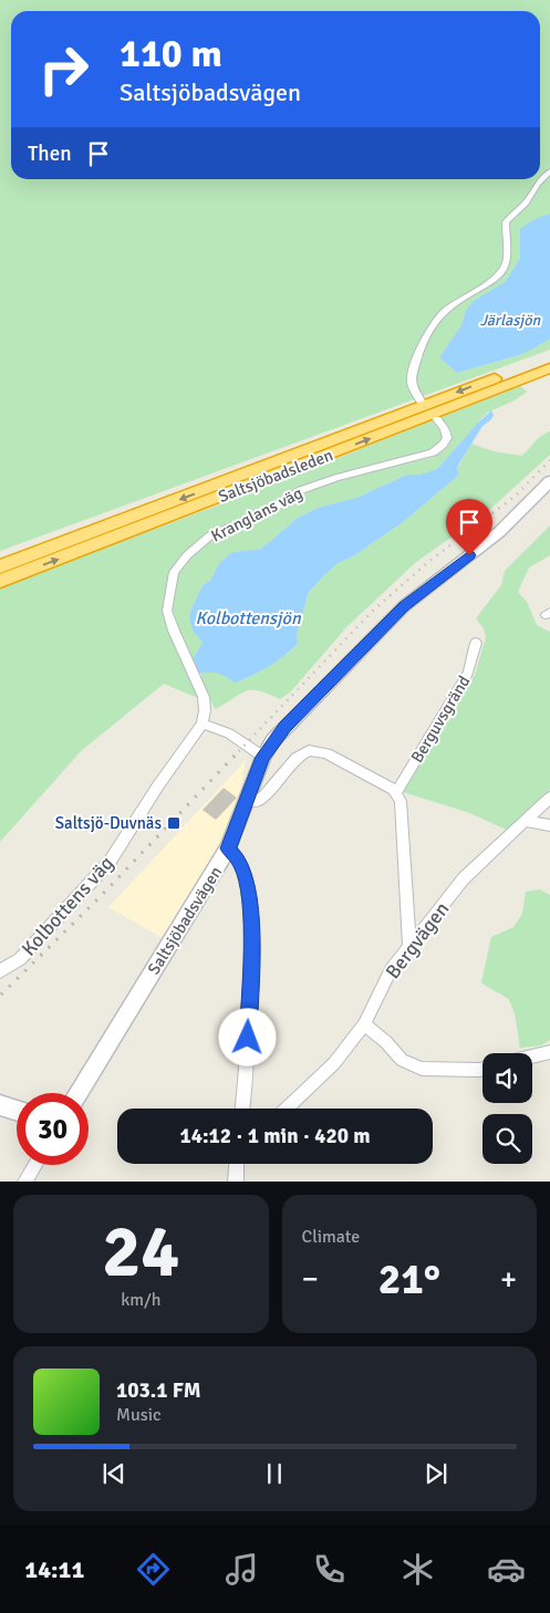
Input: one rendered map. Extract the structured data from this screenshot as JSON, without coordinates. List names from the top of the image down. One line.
{"streets":{"highway":["Saltsjöbadsleden"],"street":["Kranglans väg","Berguvsgränd","Kolbottens väg","Saltsjöbadsvägen","Bergvägen"]},"crossings":[["Kranglans väg","Kolbottens väg"]],"water":["Järlasjön","Kolbottensjön"],"places":{"transit":["Saltsjö-Duvnäs"]},"page":{"turn":["110 m","Saltsjöbadsvägen"],"then":"Then","limit":"30","trip":"14:12 · 1 min · 420 m","tile":[["24","km/h"],"Climate"],"heat":["−","21°","+"],"song":["103.1 FM","Music"],"tabs":"14:11"}}
